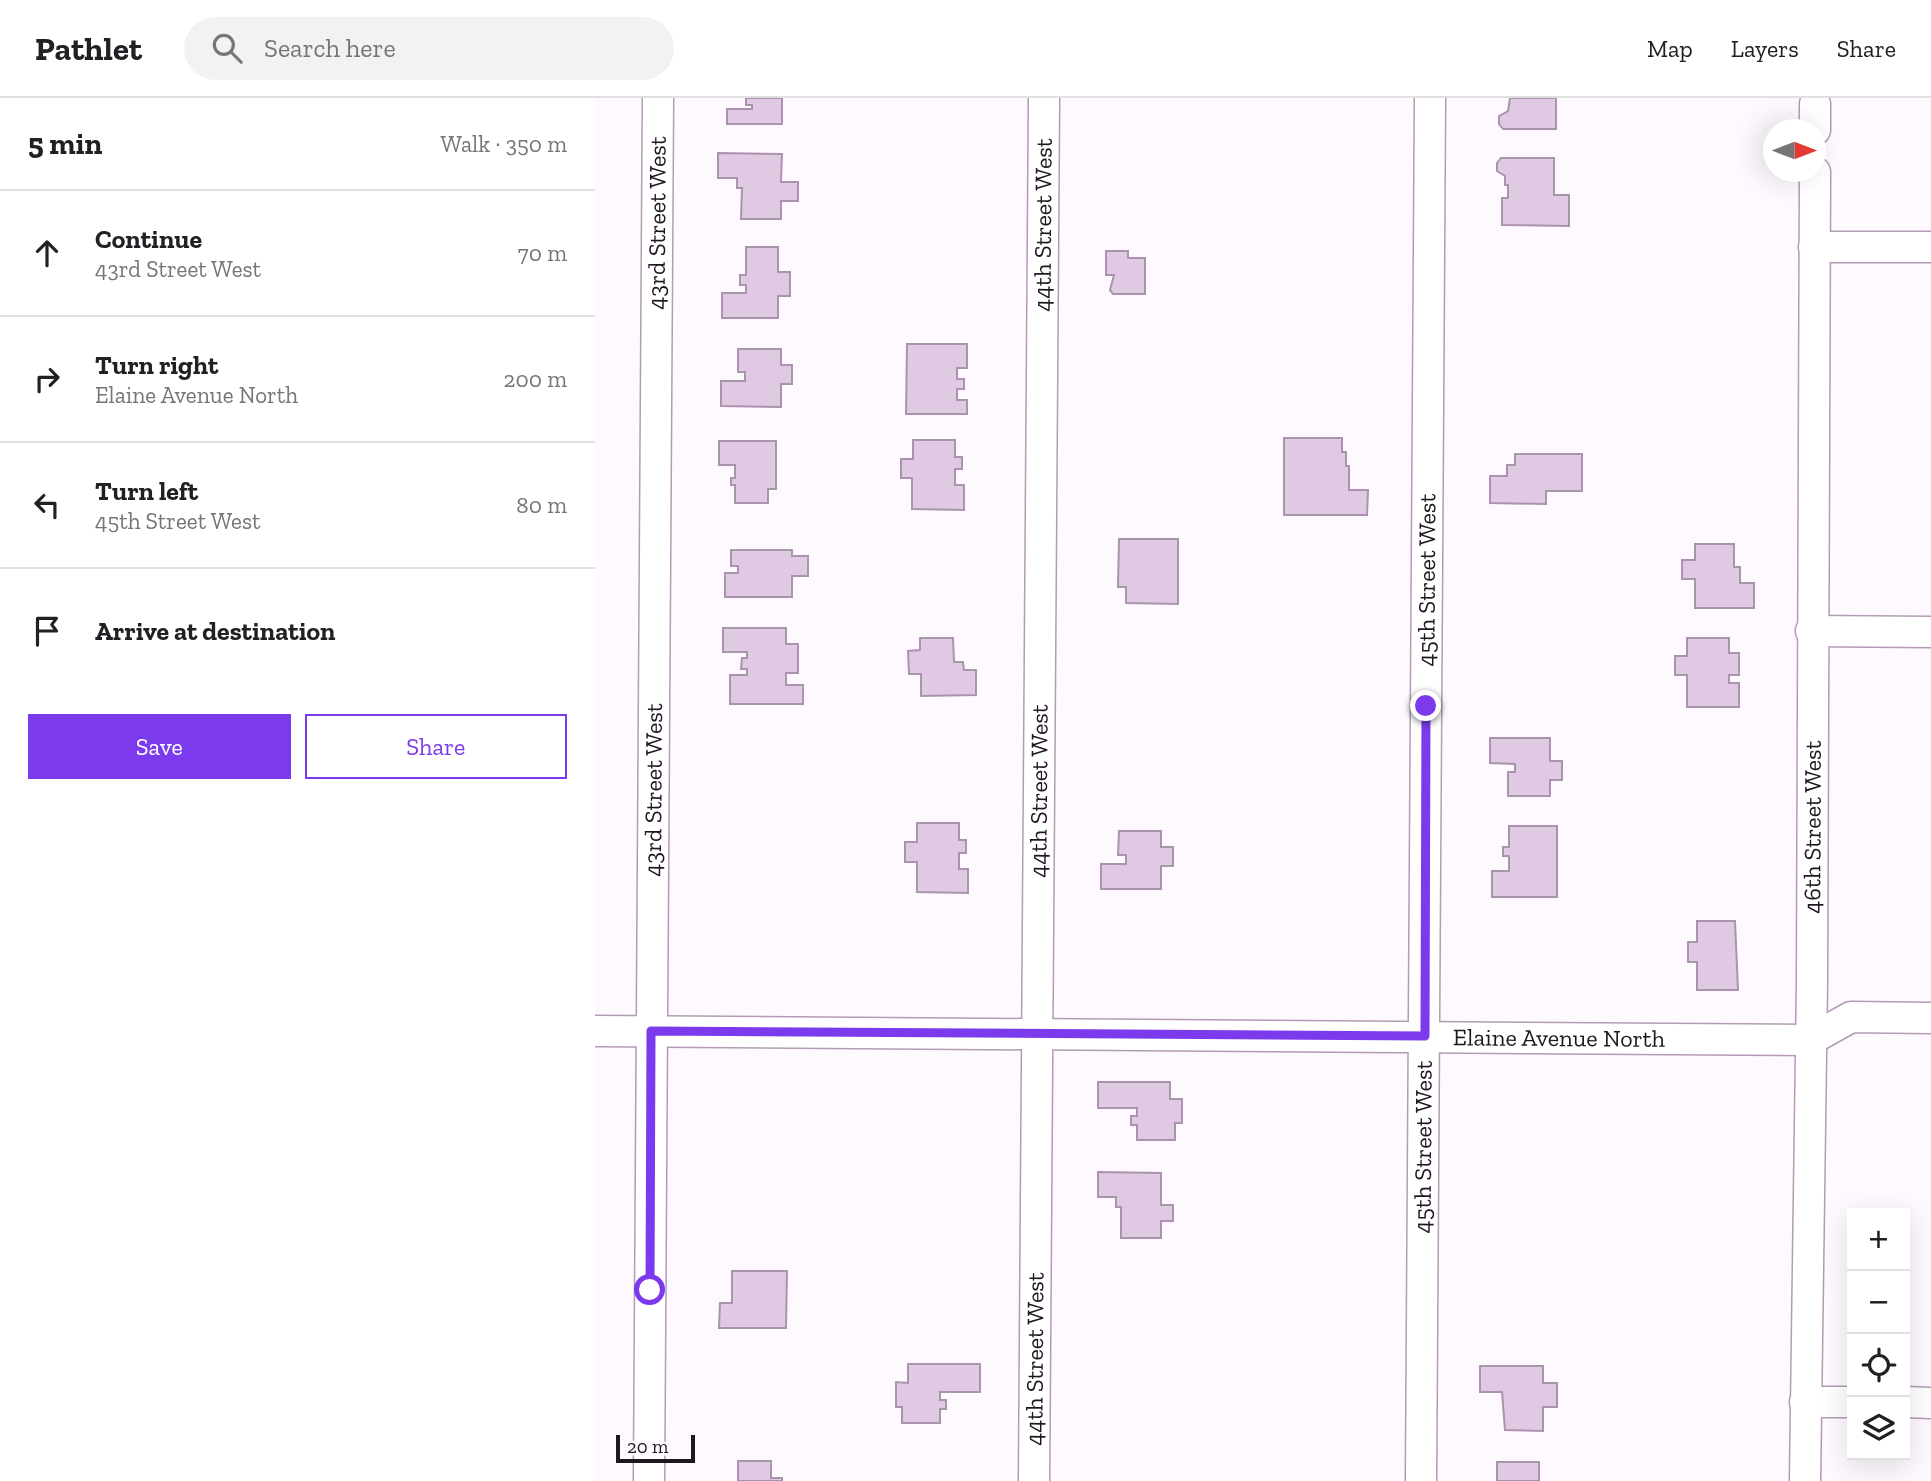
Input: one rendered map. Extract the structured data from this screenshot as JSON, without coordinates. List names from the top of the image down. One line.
{"streets":{"street":["43rd Street West","44th Street West","45th Street West","46th Street West","Elaine Avenue North"]},"crossings":[["43rd Street West","Elaine Avenue North"],["44th Street West","Elaine Avenue North"],["45th Street West","Elaine Avenue North"],["46th Street West","Elaine Avenue North"]],"scale_bar":"20 m","north":"right","page":{"header":"Pathlet","search":"Search here","nav":["Map","Layers","Share"],"heading":["5 min","Walk · 350 m"],"list":[["Continue","43rd Street West","70 m"],["Turn right","Elaine Avenue North","200 m"],["Turn left","45th Street West","80 m"],"Arrive at destination"],"buttons":["Save","Share"],"map_buttons":["+","−"],"scale":"20 m"}}
